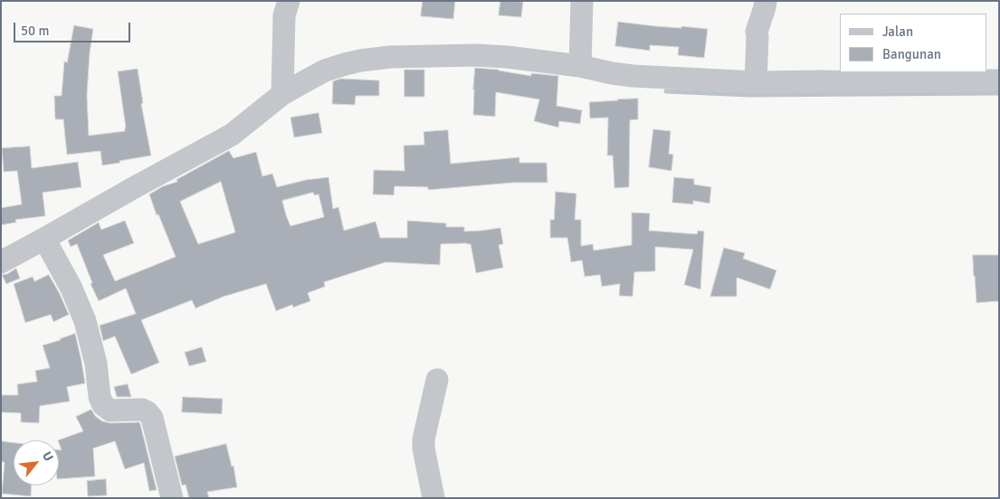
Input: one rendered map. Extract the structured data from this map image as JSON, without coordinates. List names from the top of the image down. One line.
{"legend":["Jalan","Bangunan"],"scale_bar":"50 m","north":"top right"}
